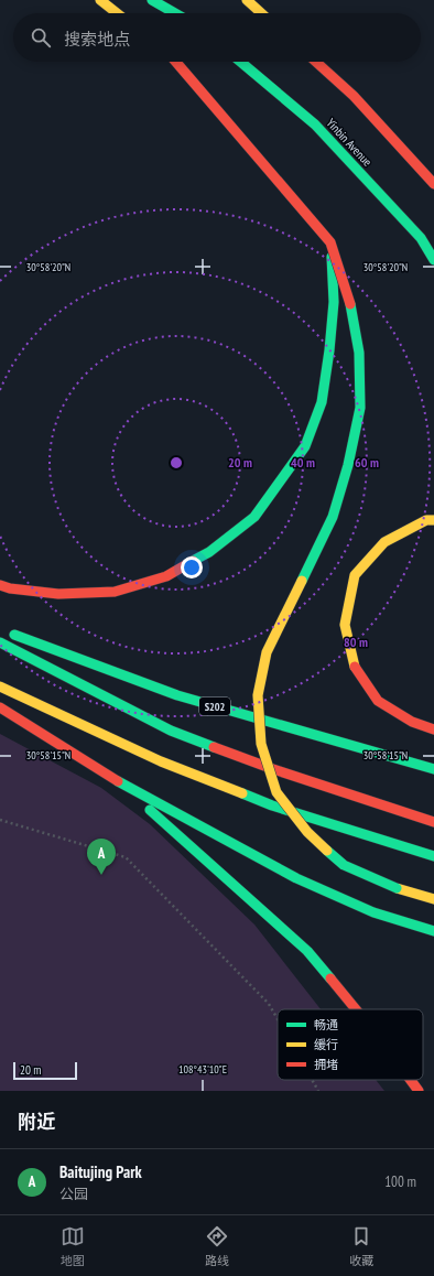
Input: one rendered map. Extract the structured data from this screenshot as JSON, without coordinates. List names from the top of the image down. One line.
{"streets":{"main road":["Yinbin Avenue","S202"]},"legend":["畅通","缓行","拥堵"],"scale_bar":"20 m","page":{"search":"搜索地点","pins":"A","scale":"20 m","heading":"附近","list":[{"mark":"A","name":"Baitujing Park","note":"公园","value":"100 m"}],"nav":["地图","路线","收藏"]},"coordinates":["30°58'20\"N","30°58'15\"N","108°43'10\"E"],"rings":["20 m","40 m","60 m","80 m"]}
